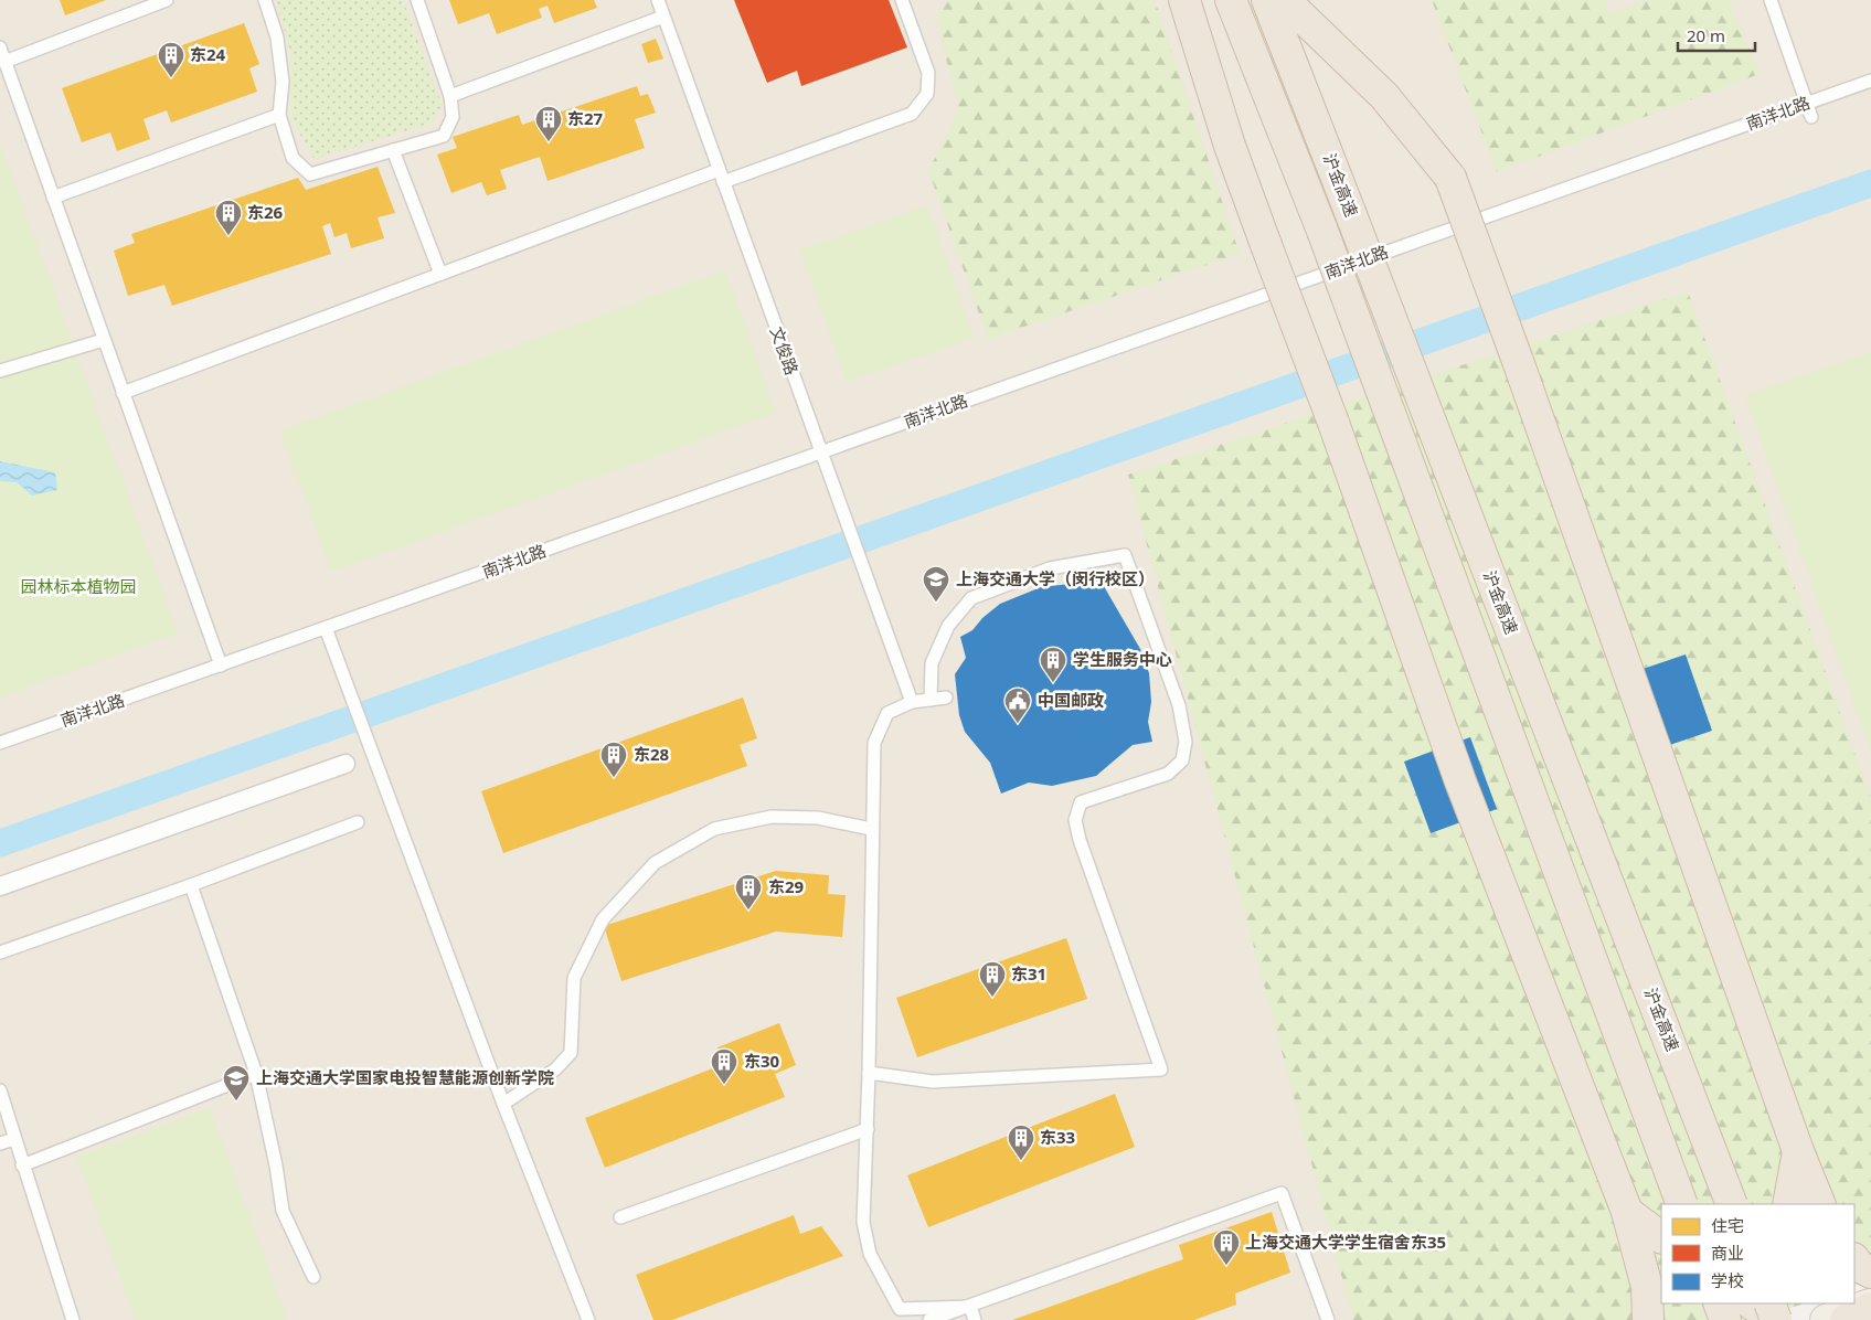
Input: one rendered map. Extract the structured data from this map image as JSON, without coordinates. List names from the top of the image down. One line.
{"streets":{"highway":["沪金高速"],"lane":["南洋北路","文俊路"]},"crossings":[["南洋北路","文俊路"]],"parks":["园林标本植物园"],"places":{"building":["东24","东27","东26","学生服务中心","东28","东29","东31","东30","东33","上海交通大学学生宿舍东35"],"school or university":["上海交通大学（闵行校区）","上海交通大学国家电投智慧能源创新学院"],"public building":["中国邮政"]},"legend":["住宅","商业","学校"],"scale_bar":"20 m"}
